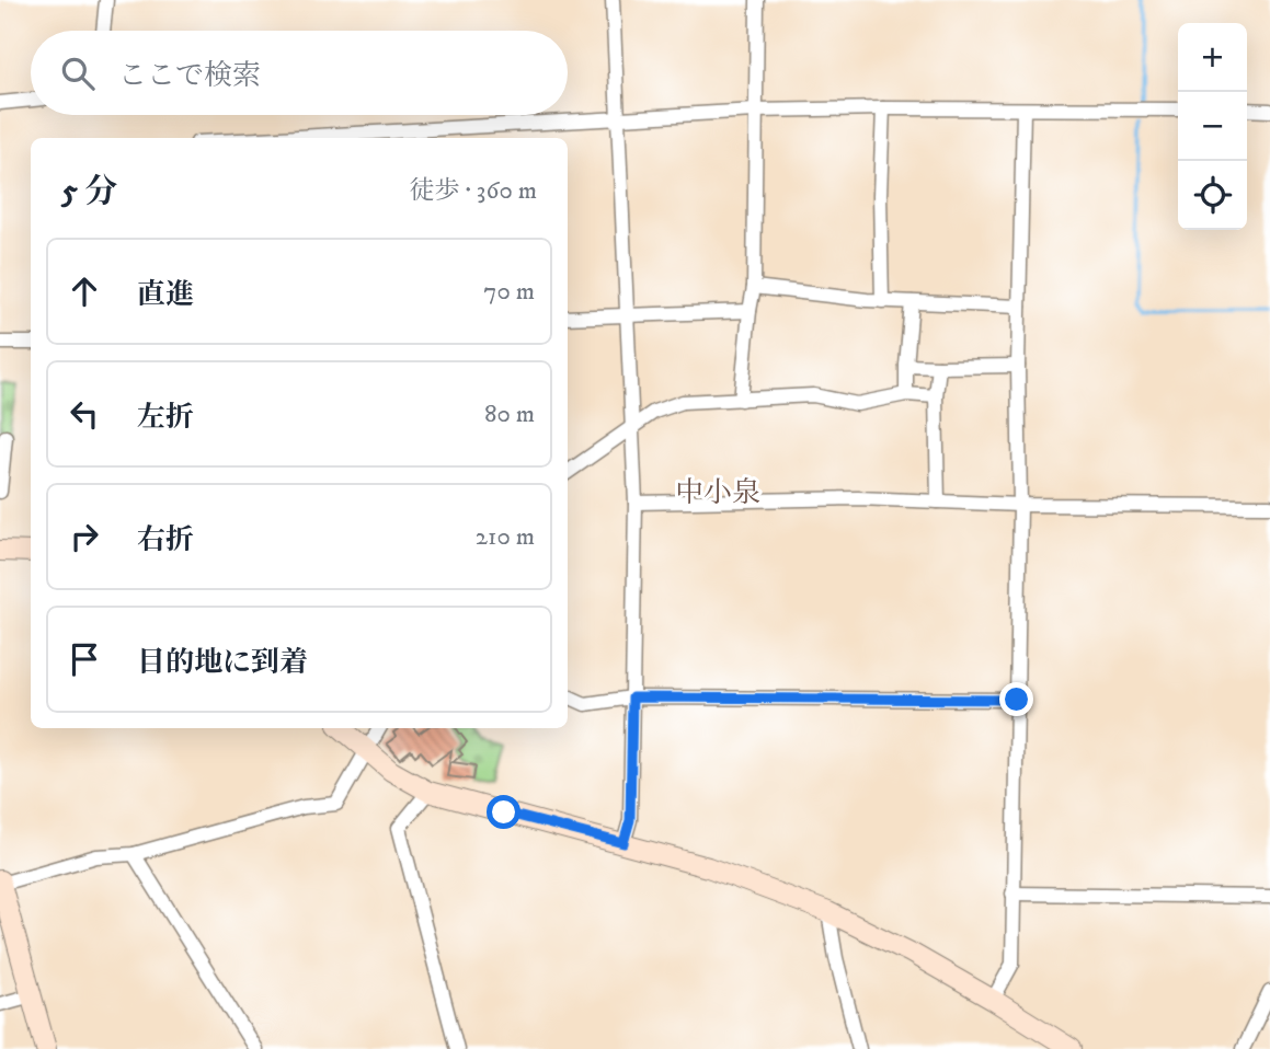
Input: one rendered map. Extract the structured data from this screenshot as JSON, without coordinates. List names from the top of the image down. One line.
{"districts":["中小泉"],"page":{"map_buttons":["+","−"],"search":"ここで検索","heading":["5 分","徒歩 · 360 m"],"list":[["直進","70 m"],["左折","80 m"],["右折","210 m"],"目的地に到着"]}}
